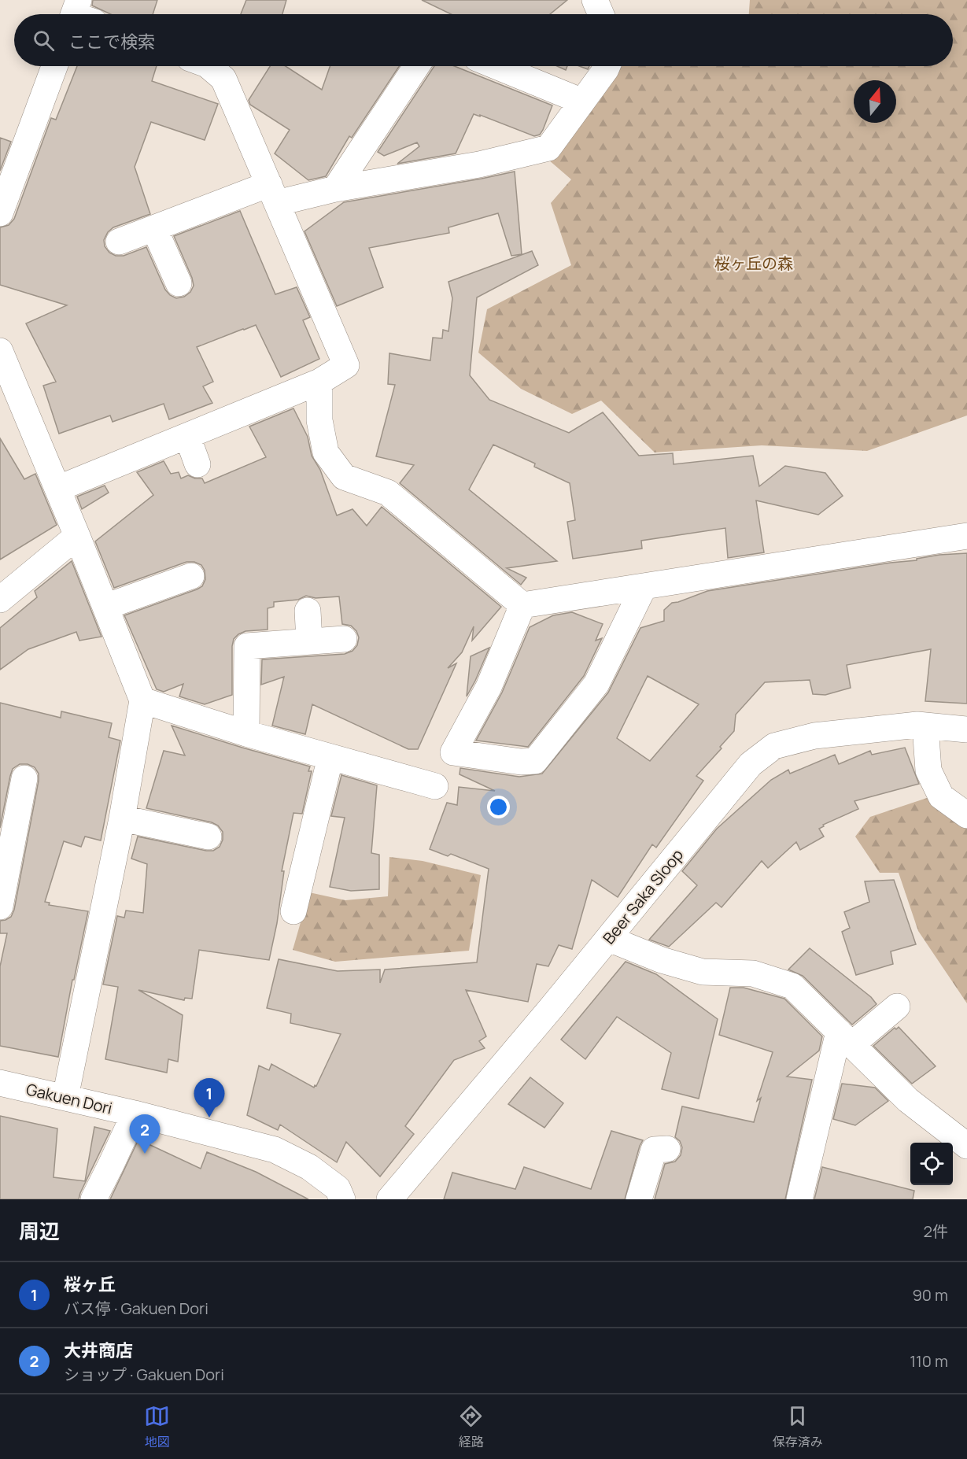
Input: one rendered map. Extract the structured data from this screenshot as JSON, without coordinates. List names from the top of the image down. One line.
{"streets":{"street":["Beer Saka Sloop","Gakuen Dori"]},"parks":["桜ヶ丘の森"],"north":"top","page":{"search":"ここで検索","pins":["1","2"],"heading":["周辺","2件"],"list":[{"mark":"1","name":"桜ヶ丘","note":"バス停 · Gakuen Dori","value":"90 m"},{"mark":"2","name":"大井商店","note":"ショップ · Gakuen Dori","value":"110 m"}],"nav":["地図","経路","保存済み"]}}
